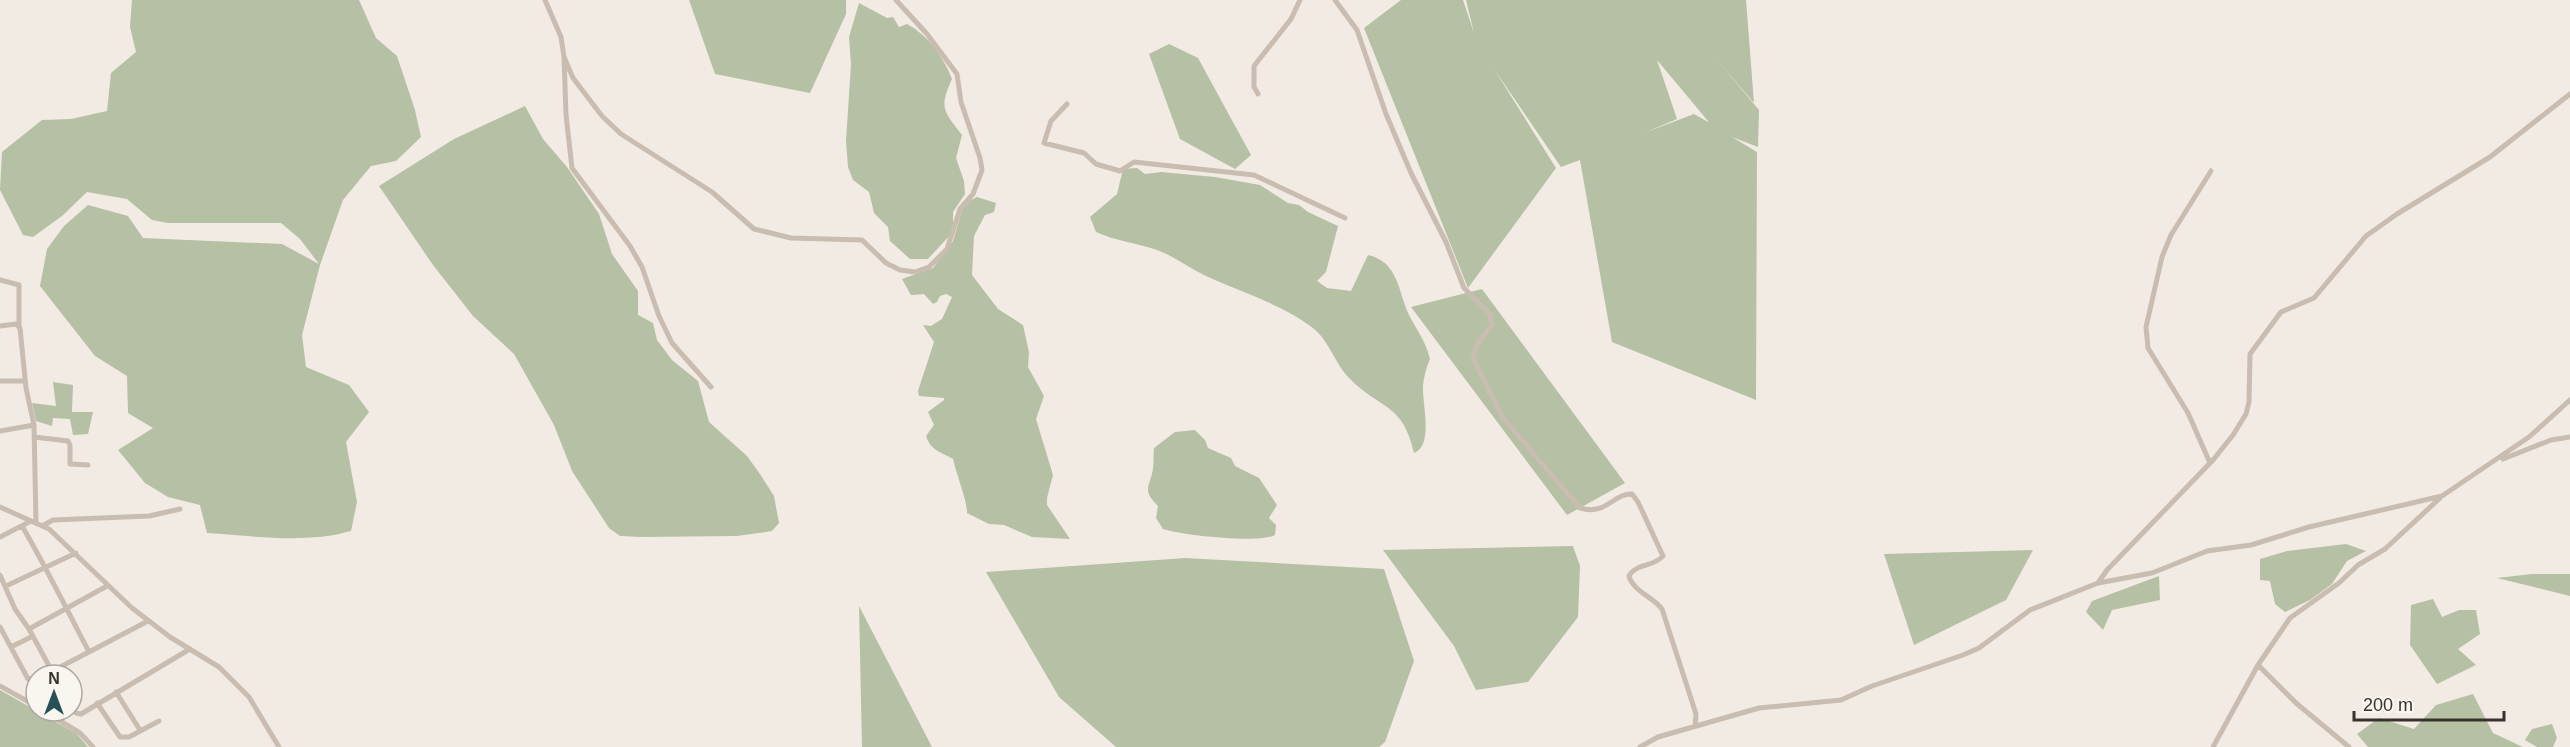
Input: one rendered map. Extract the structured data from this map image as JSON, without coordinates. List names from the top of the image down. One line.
{"scale_bar":"200 m","north":"top"}
